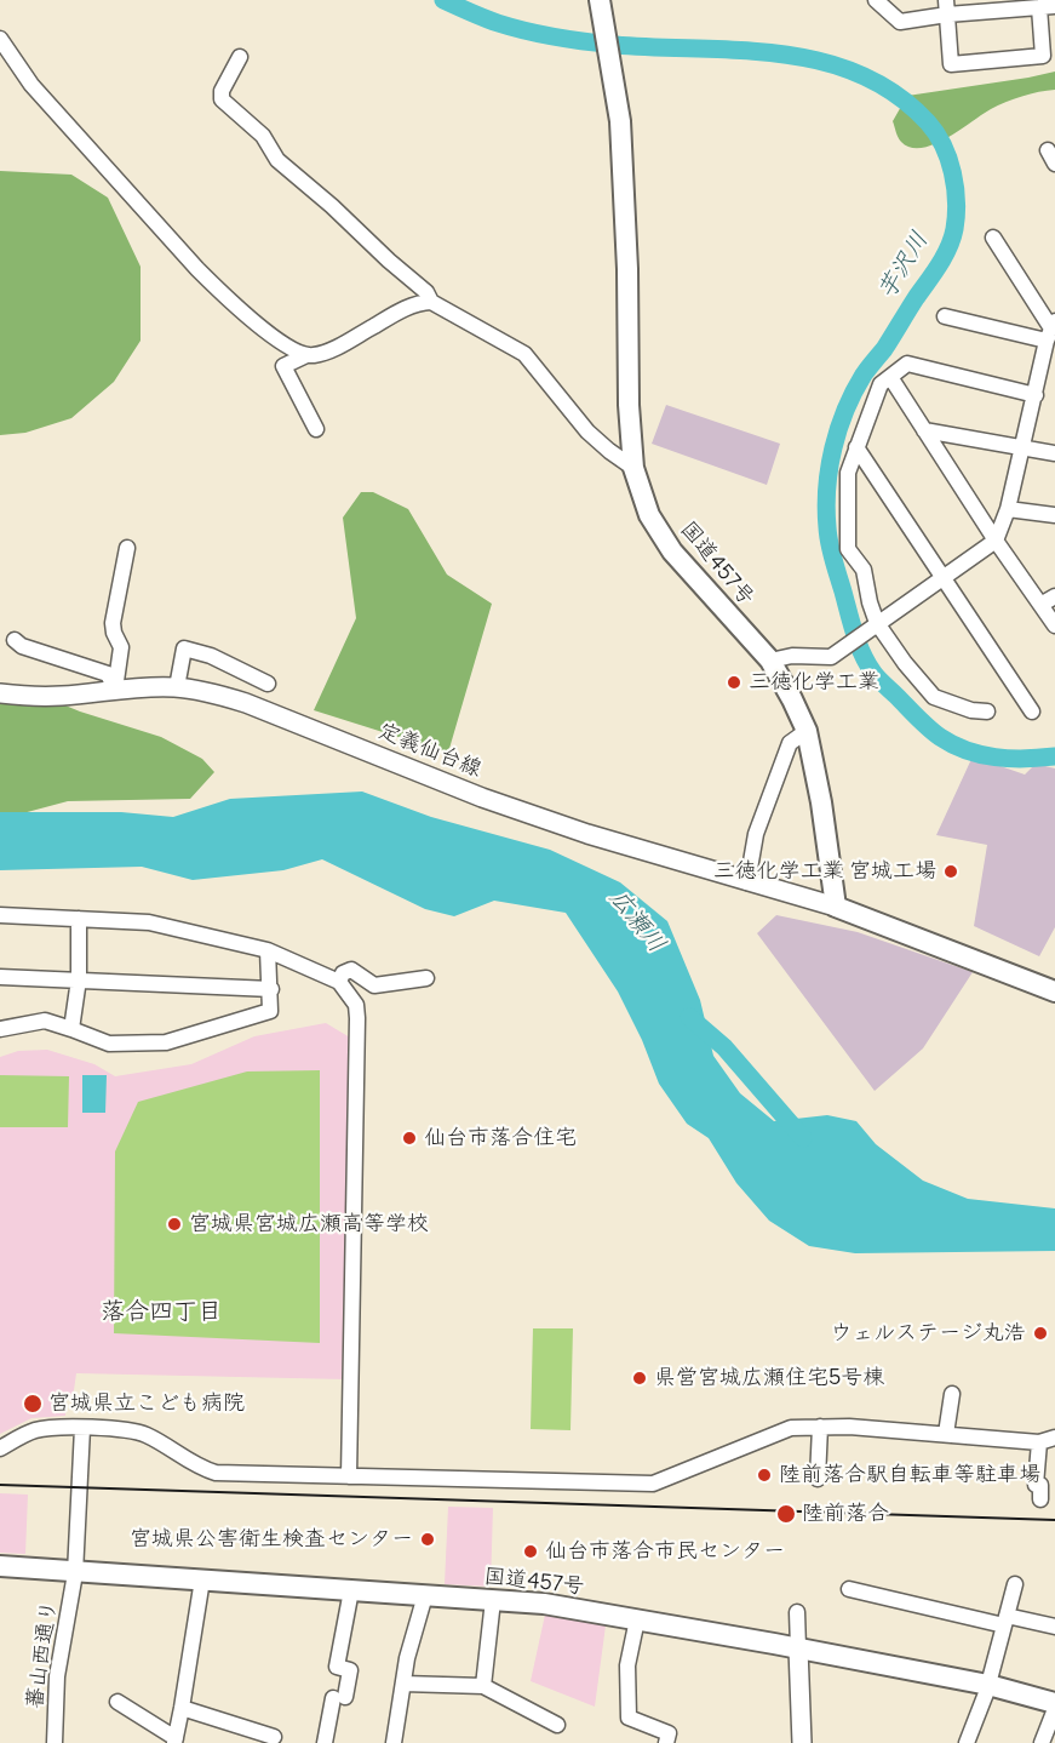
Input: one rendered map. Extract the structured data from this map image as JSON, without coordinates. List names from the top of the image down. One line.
{"streets":{"highway":["国道457号"],"main road":["定義仙台線"],"street":["蕃山西通り"]},"crossings":[["国道457号","定義仙台線"],["国道457号","蕃山西通り"]],"districts":["落合四丁目"],"water":["芋沢川","広瀬川"],"places":["三徳化学工業","三徳化学工業 宮城工場","仙台市落合住宅","宮城県宮城広瀬高等学校","ウェルステージ丸浩","県営宮城広瀬住宅5号棟","宮城県立こども病院","陸前落合駅自転車等駐車場","陸前落合","宮城県公害衛生検査センター","仙台市落合市民センター"]}
